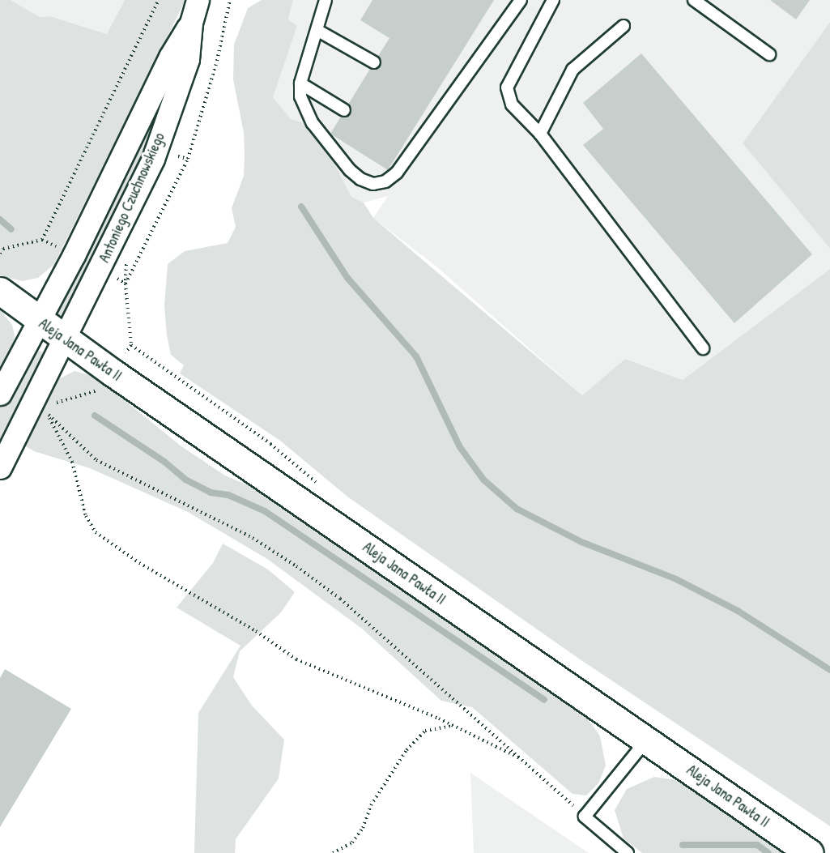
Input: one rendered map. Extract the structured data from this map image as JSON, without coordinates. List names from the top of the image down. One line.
{"streets":{"street":["Antoniego Czuchnowskiego","Aleja Jana Pawła II"]},"crossings":[["Antoniego Czuchnowskiego","Aleja Jana Pawła II"]]}
